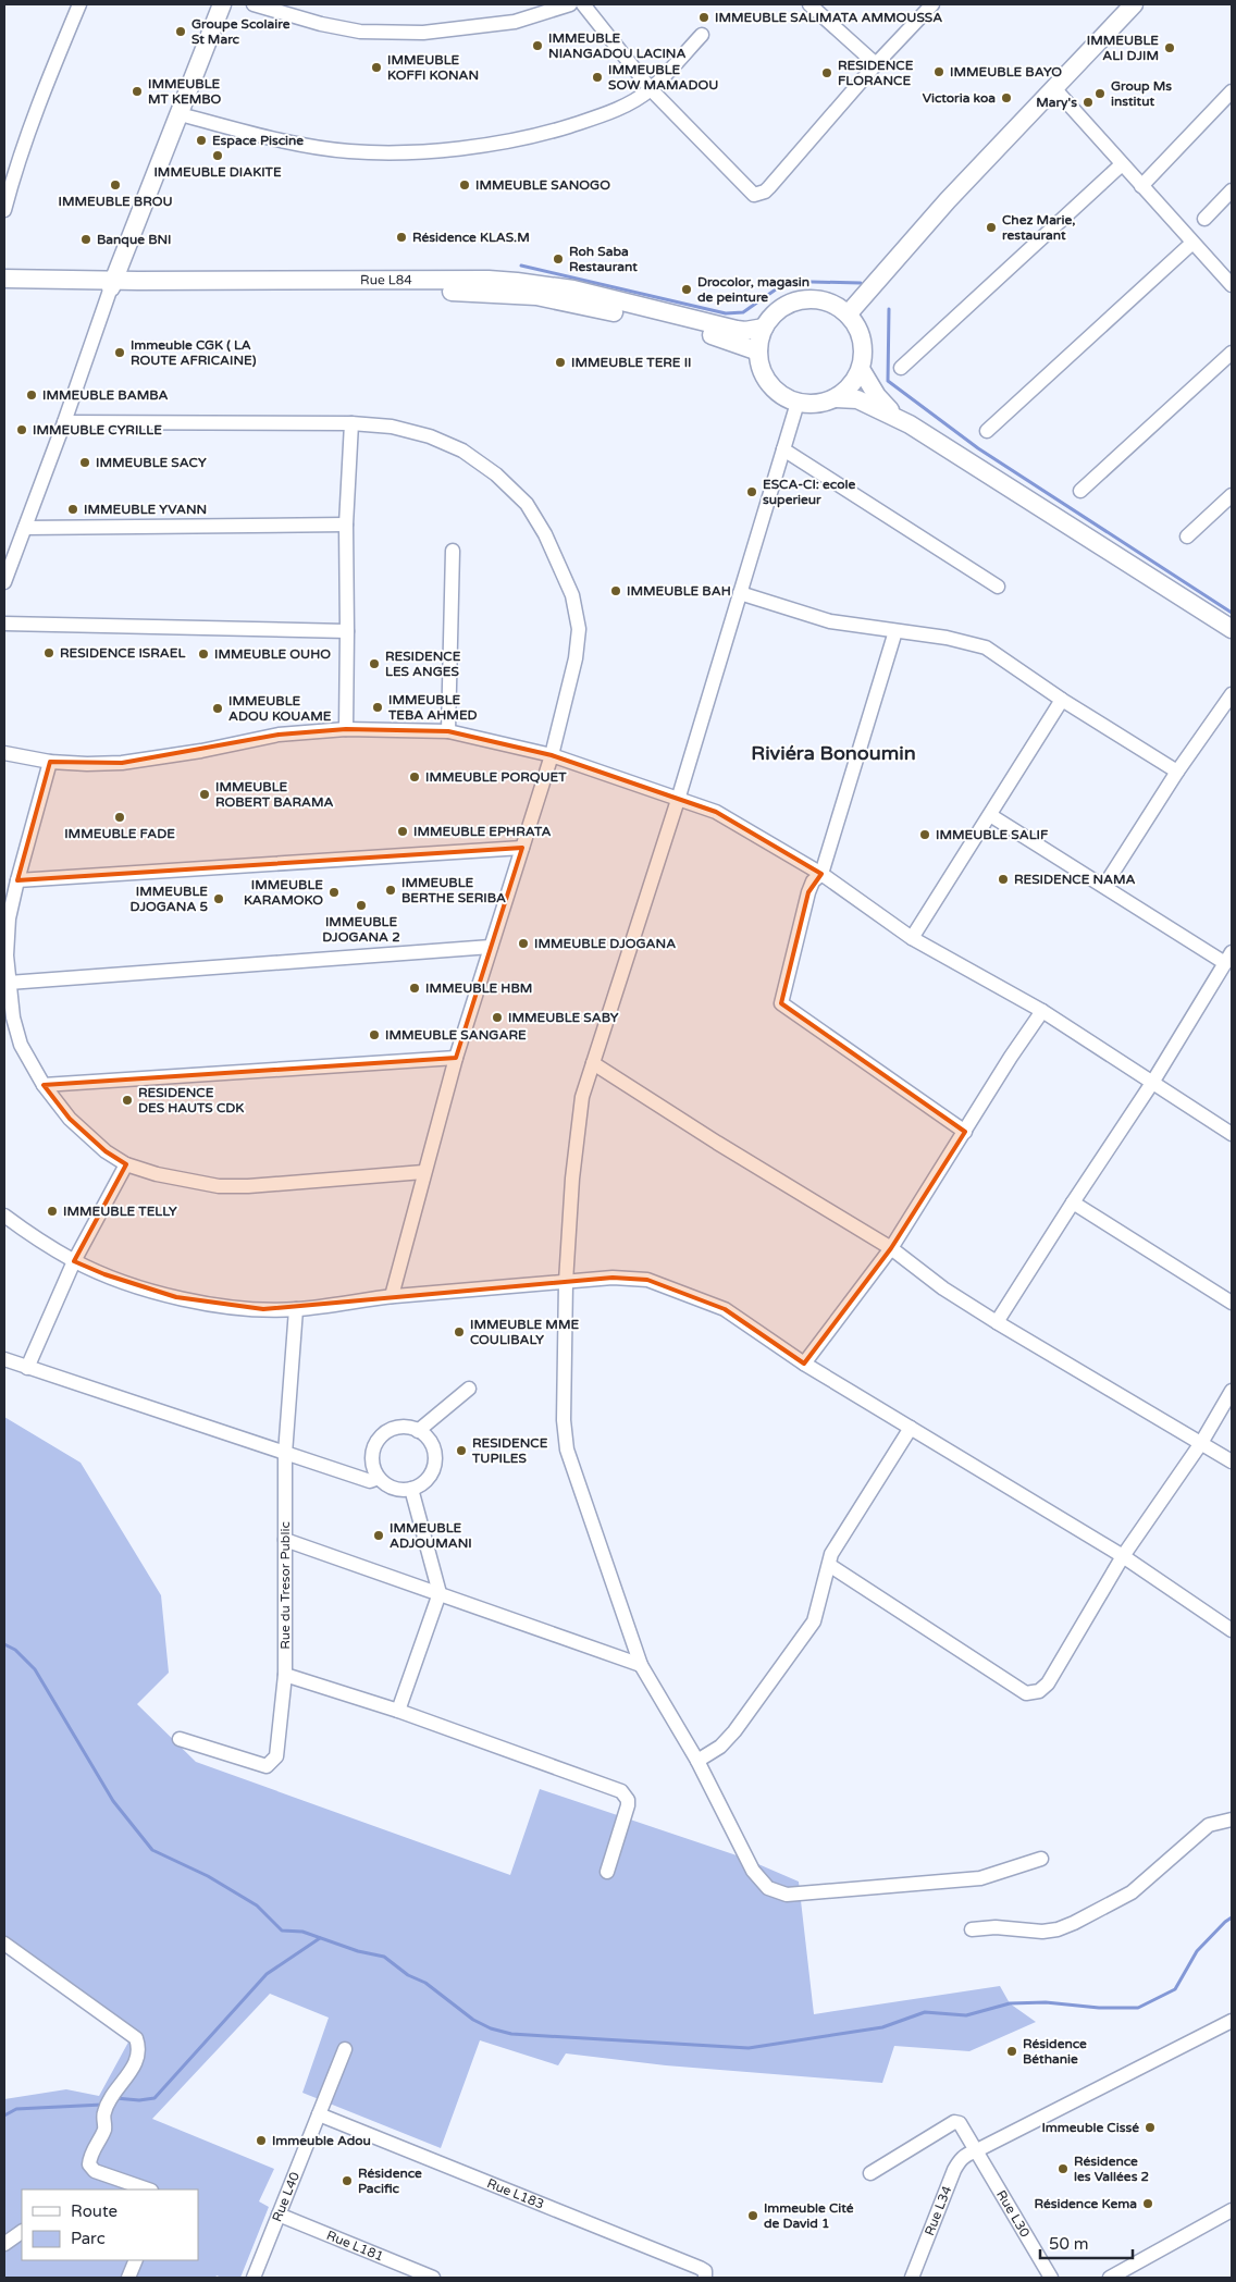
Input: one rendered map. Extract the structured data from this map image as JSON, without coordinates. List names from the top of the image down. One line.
{"streets":{"street":["Rue L84","Rue du Tresor Public","Rue L183","Rue L40","Rue L34","Rue L30","Rue L181"]},"crossings":[["Rue L183","Rue L40"],["Rue L40","Rue L181"],["Rue L34","Rue L30"]],"districts":["Riviéra Bonoumin"],"places":["IMMEUBLE SALIMATA AMMOUSSA","Groupe Scolaire St Marc","IMMEUBLE NIANGADOU LACINA","IMMEUBLE ALI DJIM","IMMEUBLE KOFFI KONAN","IMMEUBLE BAYO","RESIDENCE FLORANCE","IMMEUBLE SOW MAMADOU","IMMEUBLE MT KEMBO","Group Ms institut","Victoria koa","Mary's","Espace Piscine","IMMEUBLE DIAKITE","IMMEUBLE BROU","IMMEUBLE SANOGO","Chez Marie, restaurant","Résidence KLAS.M","Banque BNI","Roh Saba Restaurant","Drocolor, magasin de peinture","Immeuble CGK ( LA ROUTE AFRICAINE)","IMMEUBLE TERE II","IMMEUBLE BAMBA","IMMEUBLE CYRILLE","IMMEUBLE SACY","ESCA-CI: ecole superieur","IMMEUBLE YVANN","IMMEUBLE BAH","RESIDENCE ISRAEL","IMMEUBLE OUHO","RESIDENCE LES ANGES","IMMEUBLE TEBA AHMED","IMMEUBLE ADOU KOUAME","IMMEUBLE PORQUET","IMMEUBLE ROBERT BARAMA","IMMEUBLE FADE","IMMEUBLE EPHRATA","IMMEUBLE SALIF","RESIDENCE NAMA","IMMEUBLE BERTHE SERIBA","IMMEUBLE KARAMOKO","IMMEUBLE DJOGANA 5","IMMEUBLE DJOGANA 2","IMMEUBLE DJOGANA","IMMEUBLE HBM","IMMEUBLE SABY","IMMEUBLE SANGARE","RESIDENCE DES HAUTS CDK","IMMEUBLE TELLY","IMMEUBLE MME COULIBALY","RESIDENCE TUPILES","IMMEUBLE ADJOUMANI","Résidence Béthanie","Immeuble Cissé","Immeuble Adou","Résidence les Vallées 2","Résidence Pacific","Résidence Kema","Immeuble Cité de David 1"],"legend":["Route","Parc"],"scale_bar":"50 m"}
